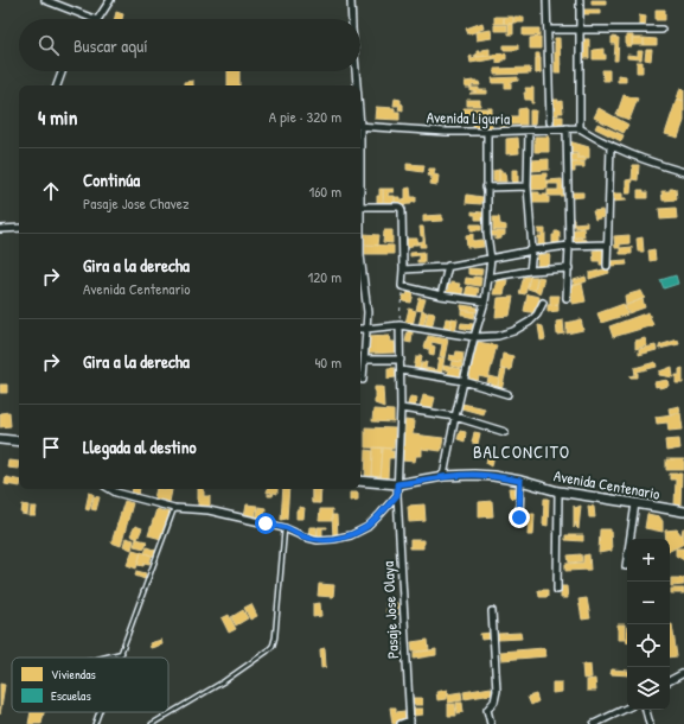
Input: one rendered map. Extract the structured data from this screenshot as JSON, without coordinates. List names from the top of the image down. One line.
{"streets":{"main road":["Avenida Centenario"],"street":["Avenida Liguria","Pasaje Jose Olaya"]},"crossings":[["Avenida Centenario","Pasaje Jose Olaya"]],"districts":["BALCONCITO"],"legend":["Viviendas","Escuelas"],"page":{"search":"Buscar aquí","heading":["4 min","A pie · 320 m"],"list":[["Continúa","Pasaje Jose Chavez","160 m"],["Gira a la derecha","Avenida Centenario","120 m"],["Gira a la derecha","40 m"],"Llegada al destino"],"map_buttons":["+","−"]}}
